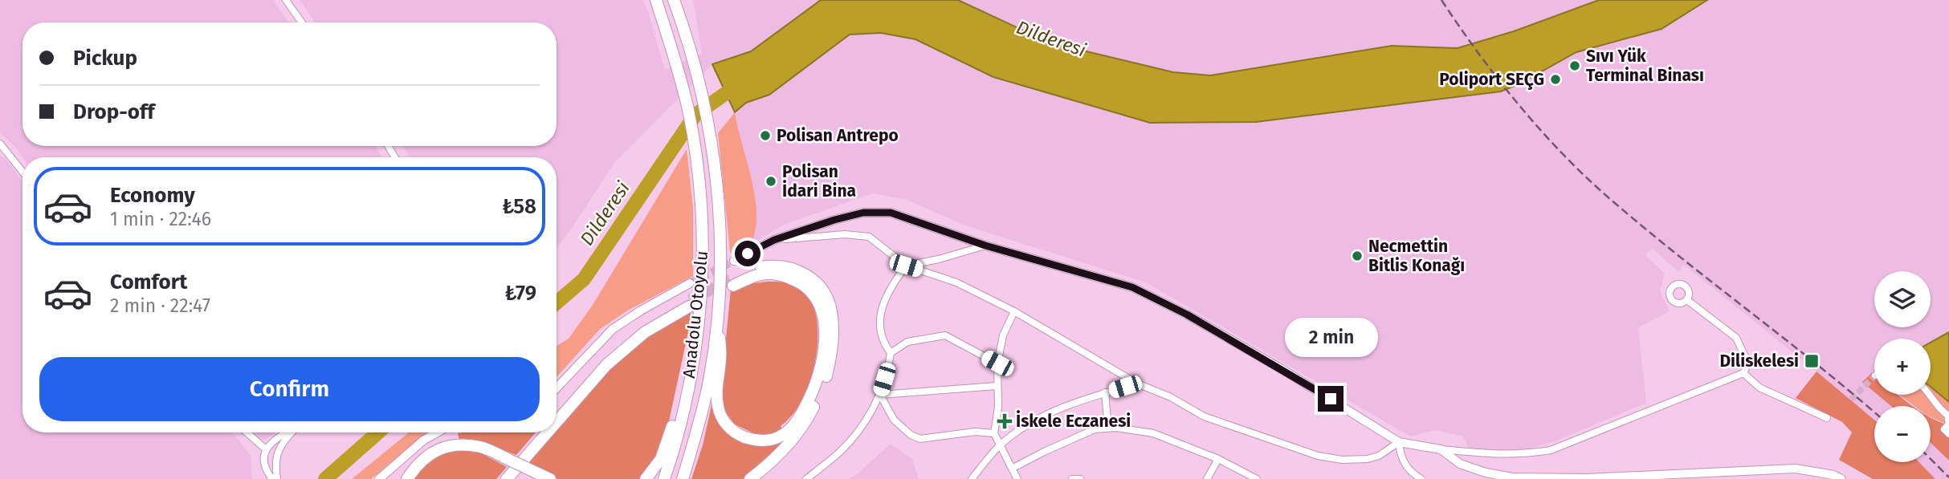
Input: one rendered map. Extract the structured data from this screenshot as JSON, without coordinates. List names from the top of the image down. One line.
{"streets":{"highway":["Anadolu Otoyolu"]},"water":["Dilderesi"],"places":{"other":["Sıvı Yük Terminal Binası","Poliport SEÇG","Polisan Antrepo","Polisan İdari Bina","Necmettin Bitlis Konağı"],"transit":["Diliskelesi"],"health":["İskele Eczanesi"]},"page":{"banner":["Pickup","Drop-off"],"list":[{"name":"Economy","note":"1 min · 22:46","value":"₺58"},{"name":"Comfort","note":"2 min · 22:47","value":"₺79"}],"map_buttons":["+","−"],"bubble":"2 min","buttons":"Confirm"}}
